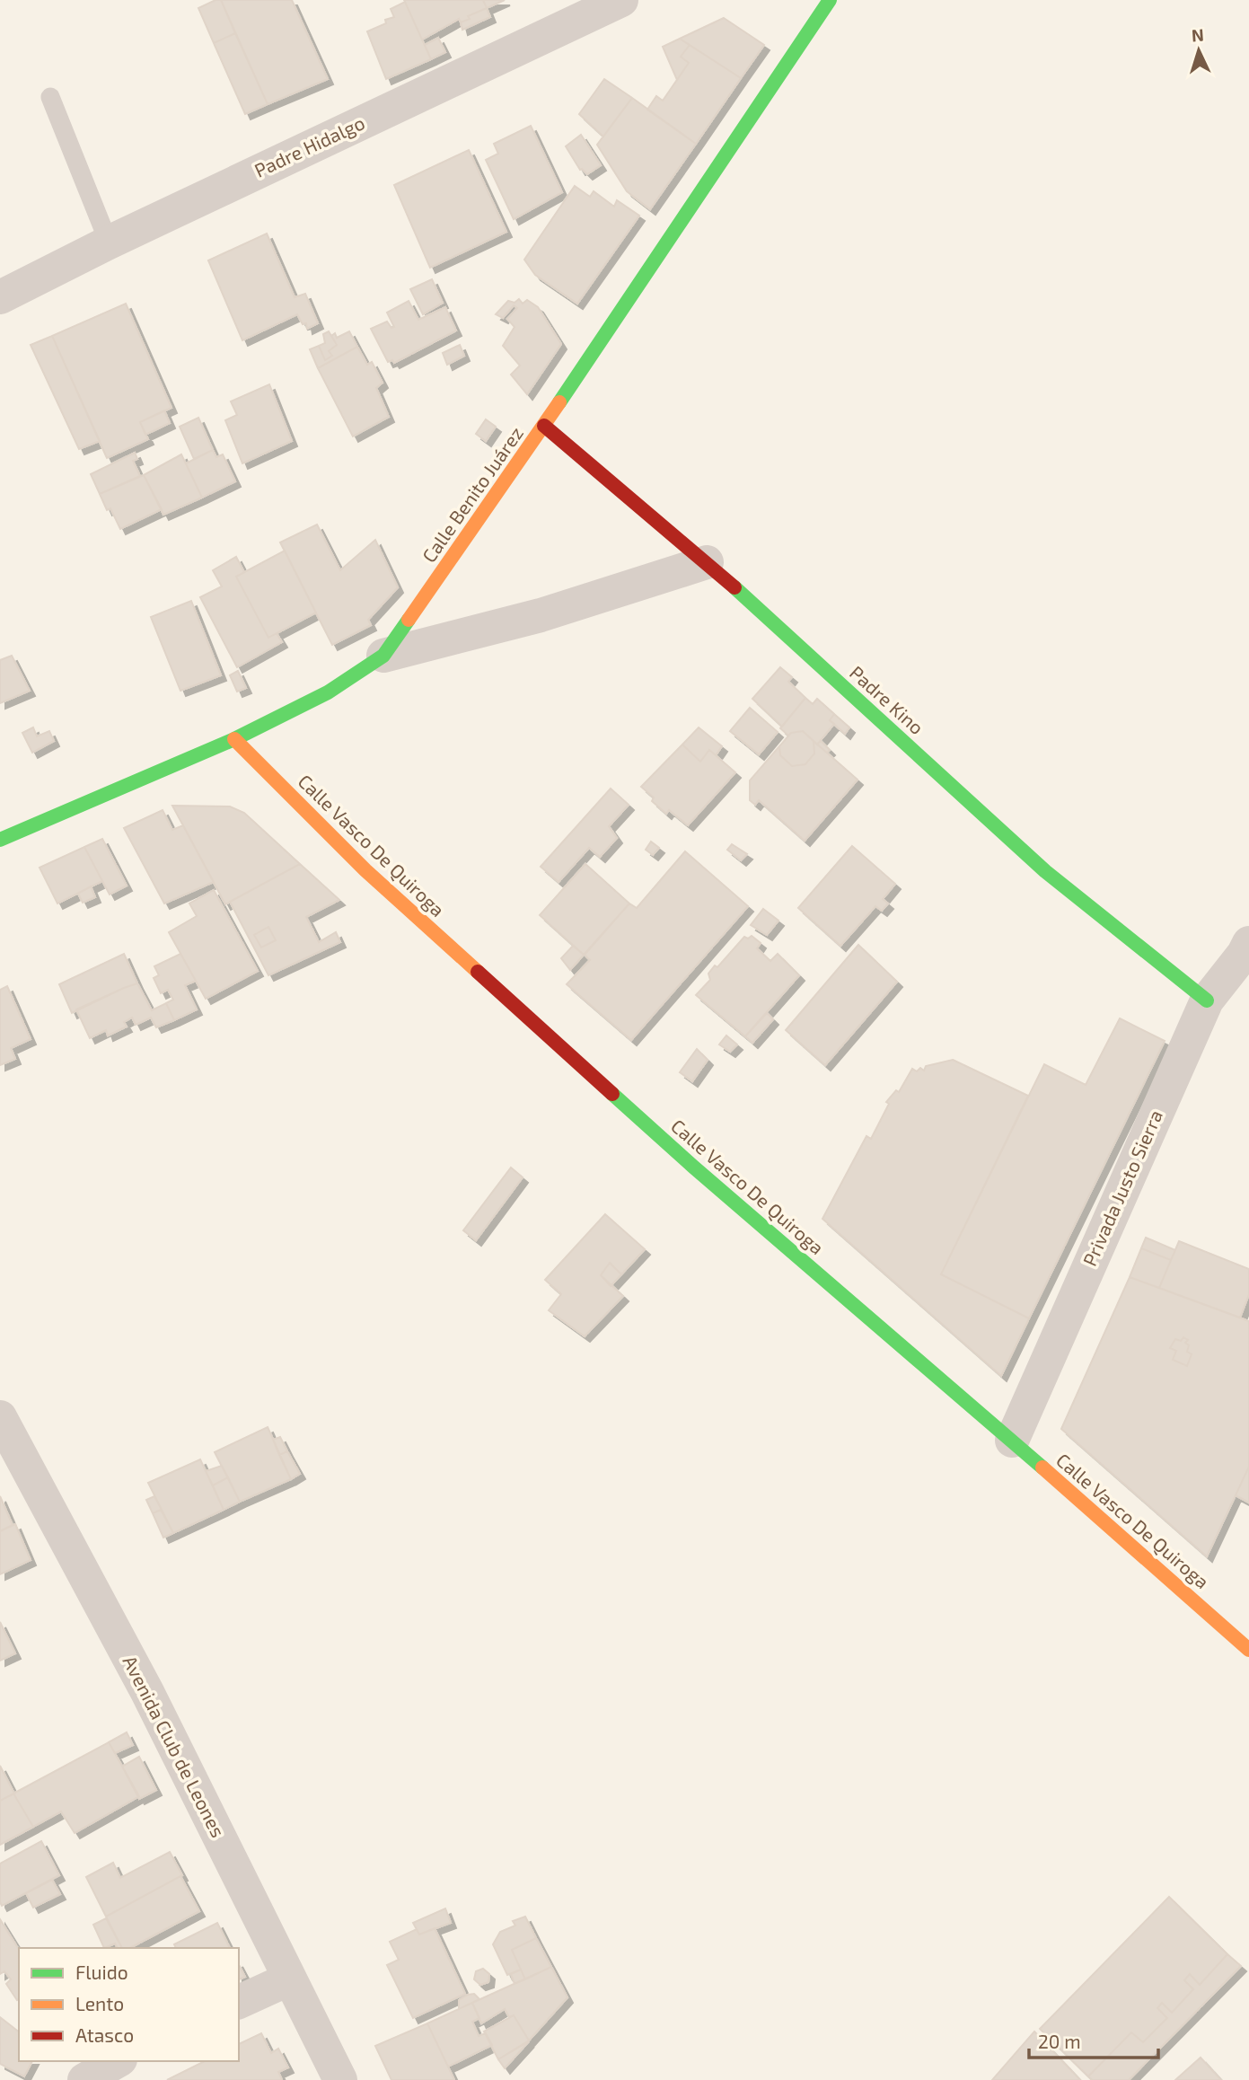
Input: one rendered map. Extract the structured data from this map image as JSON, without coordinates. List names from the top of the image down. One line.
{"streets":{"street":["Padre Hidalgo","Calle Benito Juárez","Padre Kino","Calle Vasco De Quiroga","Privada Justo Sierra","Avenida Club de Leones"]},"crossings":[["Calle Benito Juárez","Padre Kino"],["Calle Benito Juárez","Calle Vasco De Quiroga"],["Padre Kino","Privada Justo Sierra"],["Calle Vasco De Quiroga","Privada Justo Sierra"]],"legend":["Fluido","Lento","Atasco"],"scale_bar":"20 m","north":"top"}
